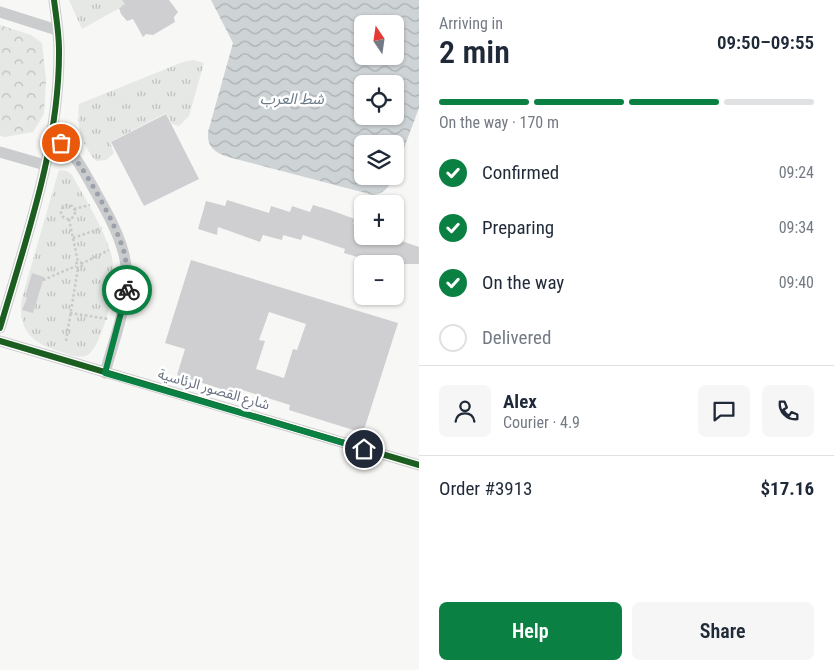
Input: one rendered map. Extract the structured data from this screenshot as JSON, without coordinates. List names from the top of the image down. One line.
{"streets":{"street":["شارع القصور الرئاسية"]},"water":["شط العرب"],"north":"top","page":{"heading":["2 min","Arriving in","09:50–09:55"],"panel":["Alex","Courier · 4.9","Order #3913","$17.16"],"map_buttons":["+","−"],"bar":"On the way · 170 m","list":[["Confirmed","09:24"],["Preparing","09:34"],["On the way","09:40"],"Delivered"],"buttons":["Help","Share"]}}
